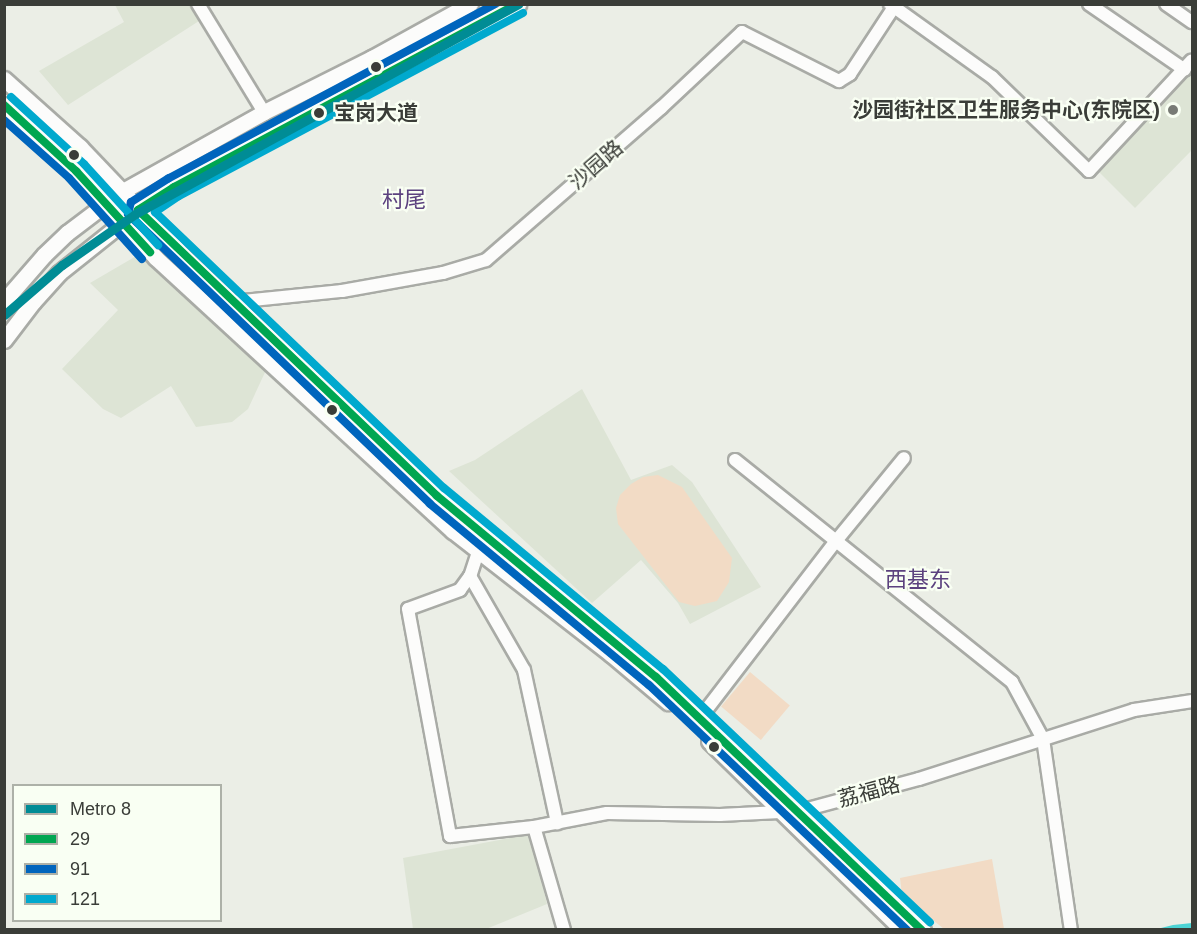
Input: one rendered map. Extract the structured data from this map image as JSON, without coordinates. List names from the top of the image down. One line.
{"streets":{"street":["沙园路","荔福路"]},"districts":["村尾","西基东"],"places":["沙园街社区卫生服务中心(东院区)","宝岗大道"],"lines":["metro line 8","transit line 29","transit line 91","transit line 121"],"legend":["Metro 8","29","91","121"]}
